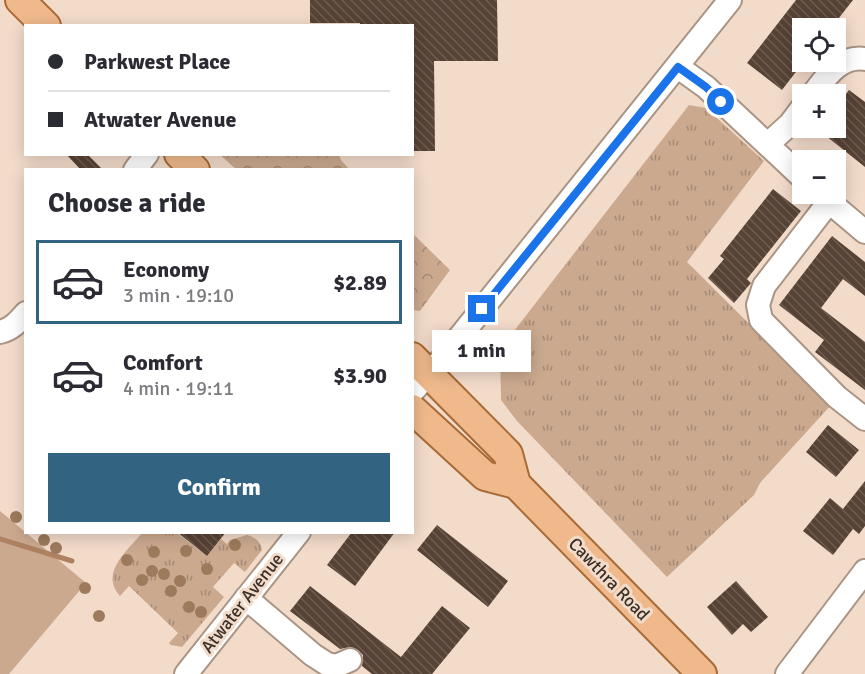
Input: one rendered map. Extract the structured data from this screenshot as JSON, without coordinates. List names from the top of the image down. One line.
{"streets":{"main road":["Cawthra Road"],"street":["Atwater Avenue"]},"page":{"map_buttons":["+","−"],"banner":["Parkwest Place","Atwater Avenue"],"heading":"Choose a ride","list":[{"name":"Economy","note":"3 min · 19:10","value":"$2.89"},{"name":"Comfort","note":"4 min · 19:11","value":"$3.90"}],"bubble":"1 min","buttons":"Confirm"}}
